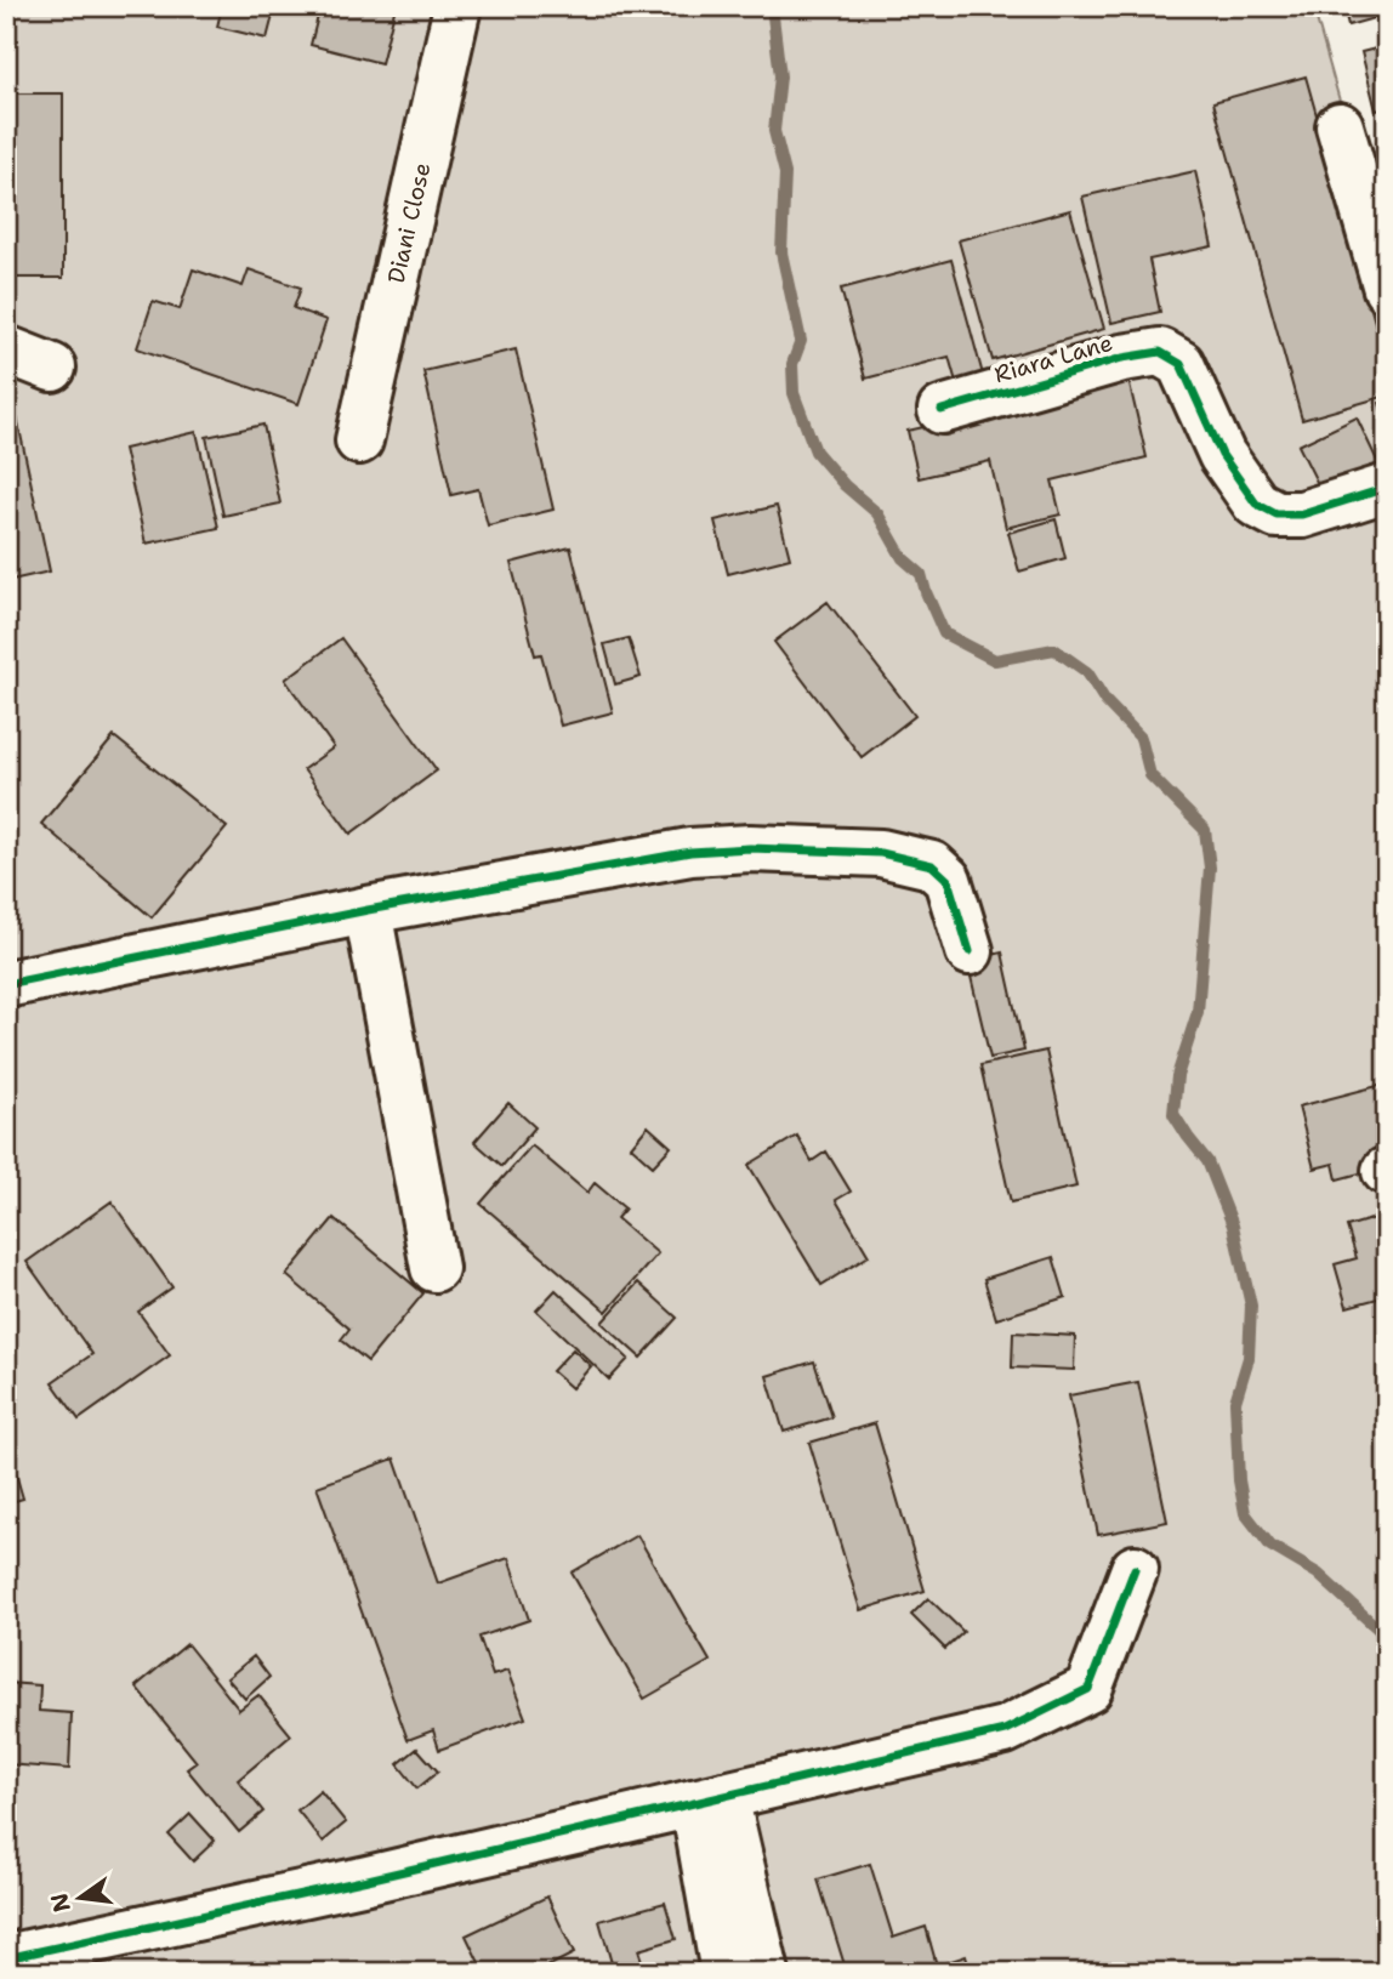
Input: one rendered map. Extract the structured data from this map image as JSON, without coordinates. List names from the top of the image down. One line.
{"streets":{"street":["Diani Close","Riara Lane"]},"north":"left"}
